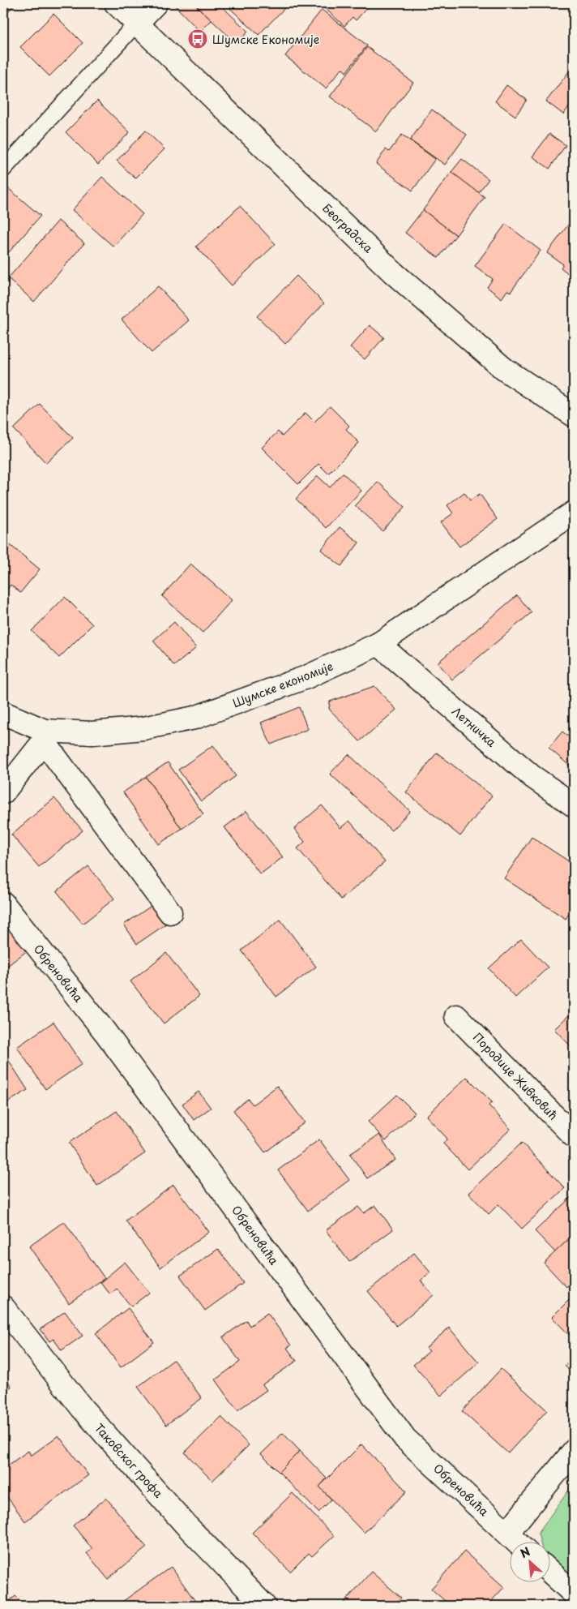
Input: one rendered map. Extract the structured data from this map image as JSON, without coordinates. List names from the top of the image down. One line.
{"streets":{"street":["Београдска","Шумске економије","Летничка","Обреновића","Породице Живковић","Таковског грофа"]},"crossings":[["Шумске економије","Летничка"]],"places":{"bus stop":["Шумске Економије"]},"north":"top left"}
